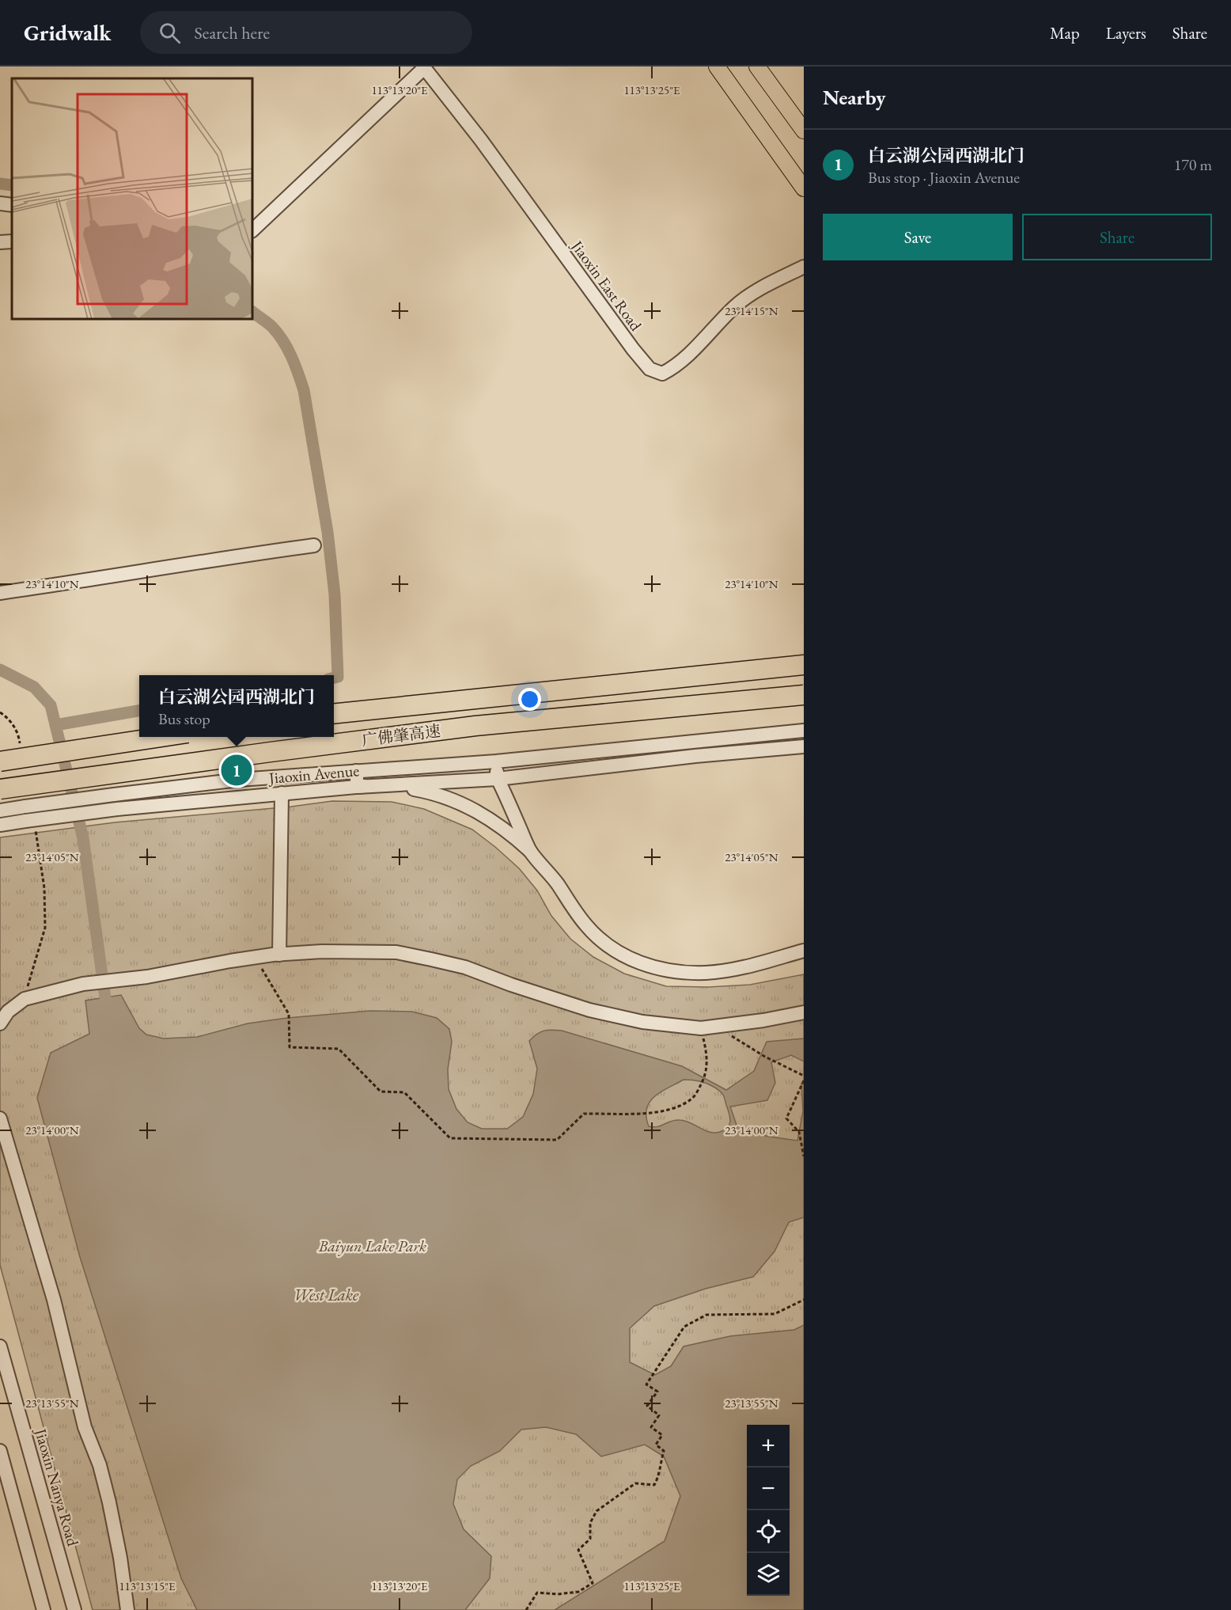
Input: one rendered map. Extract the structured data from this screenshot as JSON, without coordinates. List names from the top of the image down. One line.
{"streets":{"highway":["广佛肇高速"],"street":["Jiaoxin East Road","Jiaoxin Avenue","Jiaoxin Nanya Road"]},"water":["West Lake"],"parks":["Baiyun Lake Park"],"page":{"header":"Gridwalk","search":"Search here","nav":["Map","Layers","Share"],"heading":"Nearby","list":[{"mark":"1","name":"白云湖公园西湖北门","note":"Bus stop · Jiaoxin Avenue","value":"170 m"}],"buttons":["Save","Share"],"popup":["白云湖公园西湖北门","Bus stop"],"pins":"1","map_buttons":["+","−"]},"coordinates":["113°13'20\"E","113°13'25\"E","23°14'15\"N","23°14'10\"N","23°14'05\"N","23°14'00\"N","23°13'55\"N","113°13'15\"E"]}
